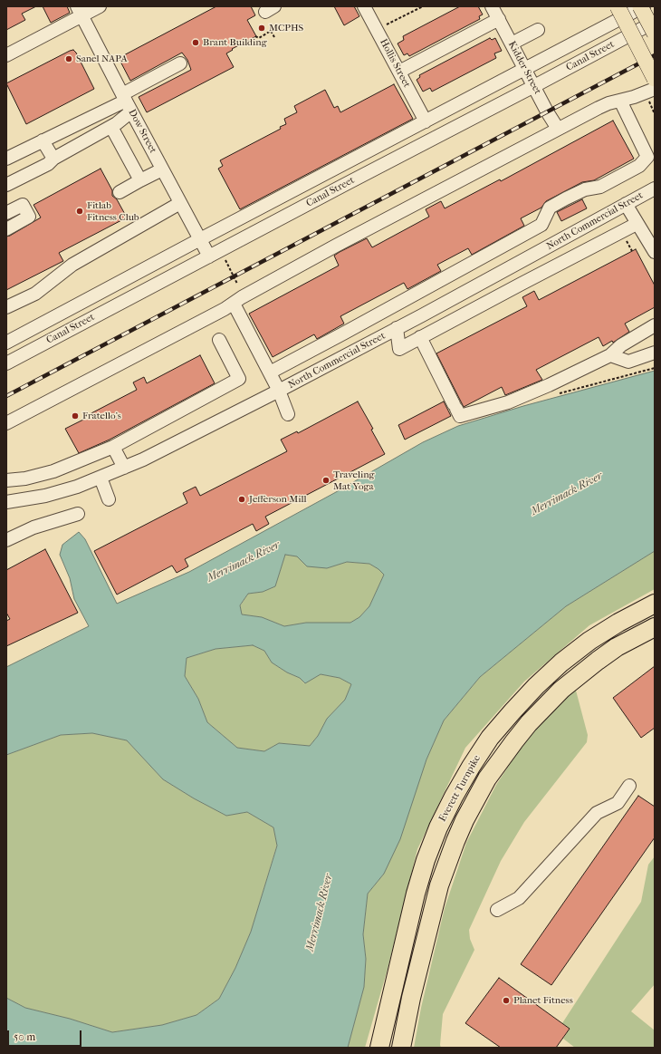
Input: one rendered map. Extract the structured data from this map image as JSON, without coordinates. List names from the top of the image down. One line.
{"streets":{"highway":["Everett Turnpike"],"street":["Canal Street","Hollis Street","Kidder Street","Dow Street","North Commercial Street"]},"crossings":[["Canal Street","Hollis Street"],["Canal Street","Kidder Street"],["Canal Street","Dow Street"]],"water":["Merrimack River"],"places":["MCPHS","Brant Building","Sanel NAPA","Fitlab Fitness Club","Fratello's","Traveling Mat Yoga","Jefferson Mill","Planet Fitness"],"scale_bar":"50 m"}
